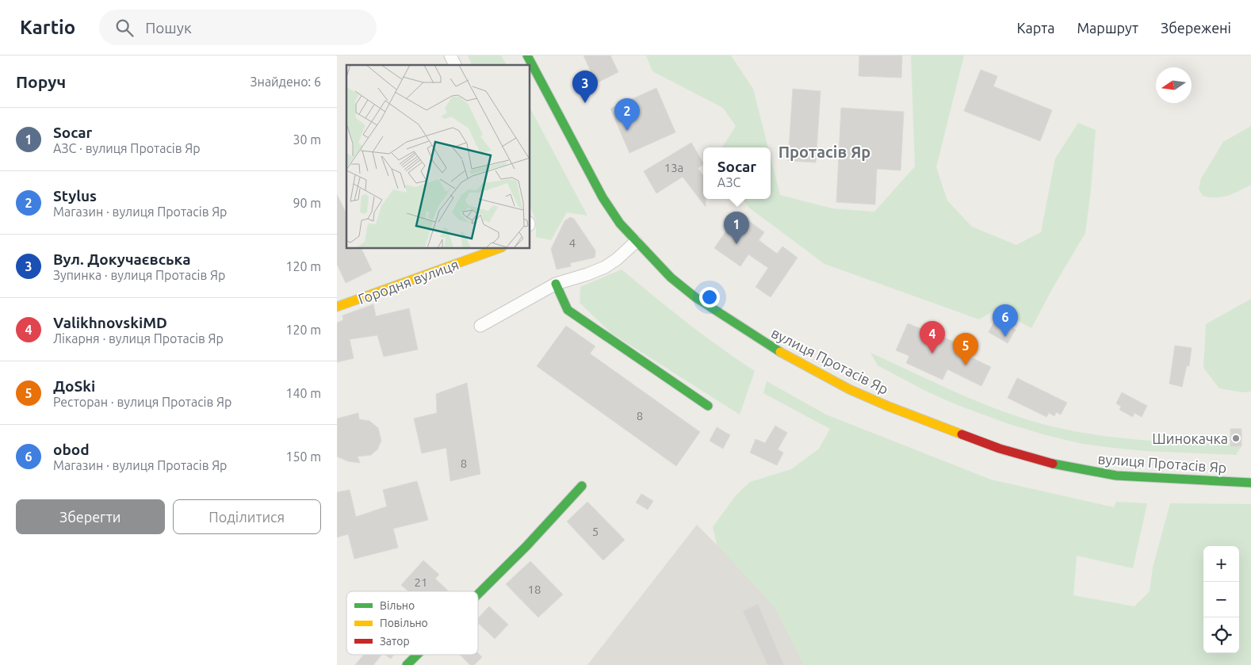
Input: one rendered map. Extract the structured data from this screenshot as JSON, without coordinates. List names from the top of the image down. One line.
{"streets":{"main road":["Городня вулиця","вулиця Протасів Яр"]},"districts":["Протасів Яр"],"places":["Шинокачка"],"house_numbers":["13а","4","8","8","5","21","18"],"legend":["Вільно","Повільно","Затор"],"north":"left","page":{"header":"Kartio","search":"Пошук","nav":["Карта","Маршрут","Збережені"],"heading":["Поруч","Знайдено: 6"],"pins":["3","2","1","6","4","5"],"list":[{"mark":"1","name":"Socar","note":"АЗС · вулиця Протасів Яр","value":"30 m"},{"mark":"2","name":"Stylus","note":"Магазин · вулиця Протасів Яр","value":"90 m"},{"mark":"3","name":"Вул. Докучаєвська","note":"Зупинка · вулиця Протасів Яр","value":"120 m"},{"mark":"4","name":"ValikhnovskiMD","note":"Лікарня · вулиця Протасів Яр","value":"120 m"},{"mark":"5","name":"ДоSki","note":"Ресторан · вулиця Протасів Яр","value":"140 m"},{"mark":"6","name":"obod","note":"Магазин · вулиця Протасів Яр","value":"150 m"}],"popup":["Socar","АЗС"],"buttons":["Зберегти","Поділитися"],"map_buttons":["+","−"]}}
